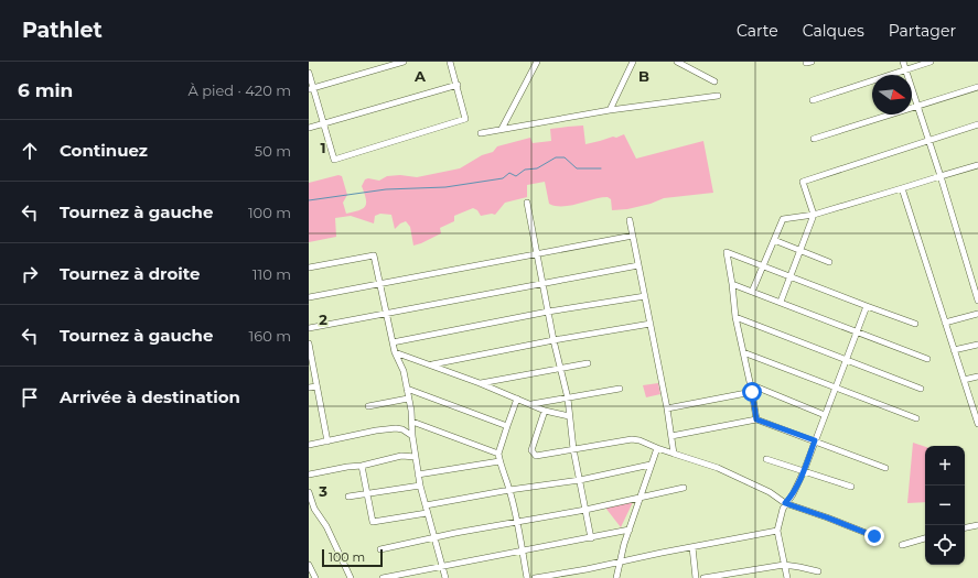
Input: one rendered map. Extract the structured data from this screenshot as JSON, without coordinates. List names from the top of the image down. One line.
{"scale_bar":"100 m","north":"right","page":{"header":"Pathlet","nav":["Carte","Calques","Partager"],"heading":["6 min","À pied · 420 m"],"list":[["Continuez","50 m"],["Tournez à gauche","100 m"],["Tournez à droite","110 m"],["Tournez à gauche","160 m"],"Arrivée à destination"],"map_buttons":["+","−"],"scale":"100 m"},"grid":{"columns":["A","B"],"rows":["1","2","3"]}}
